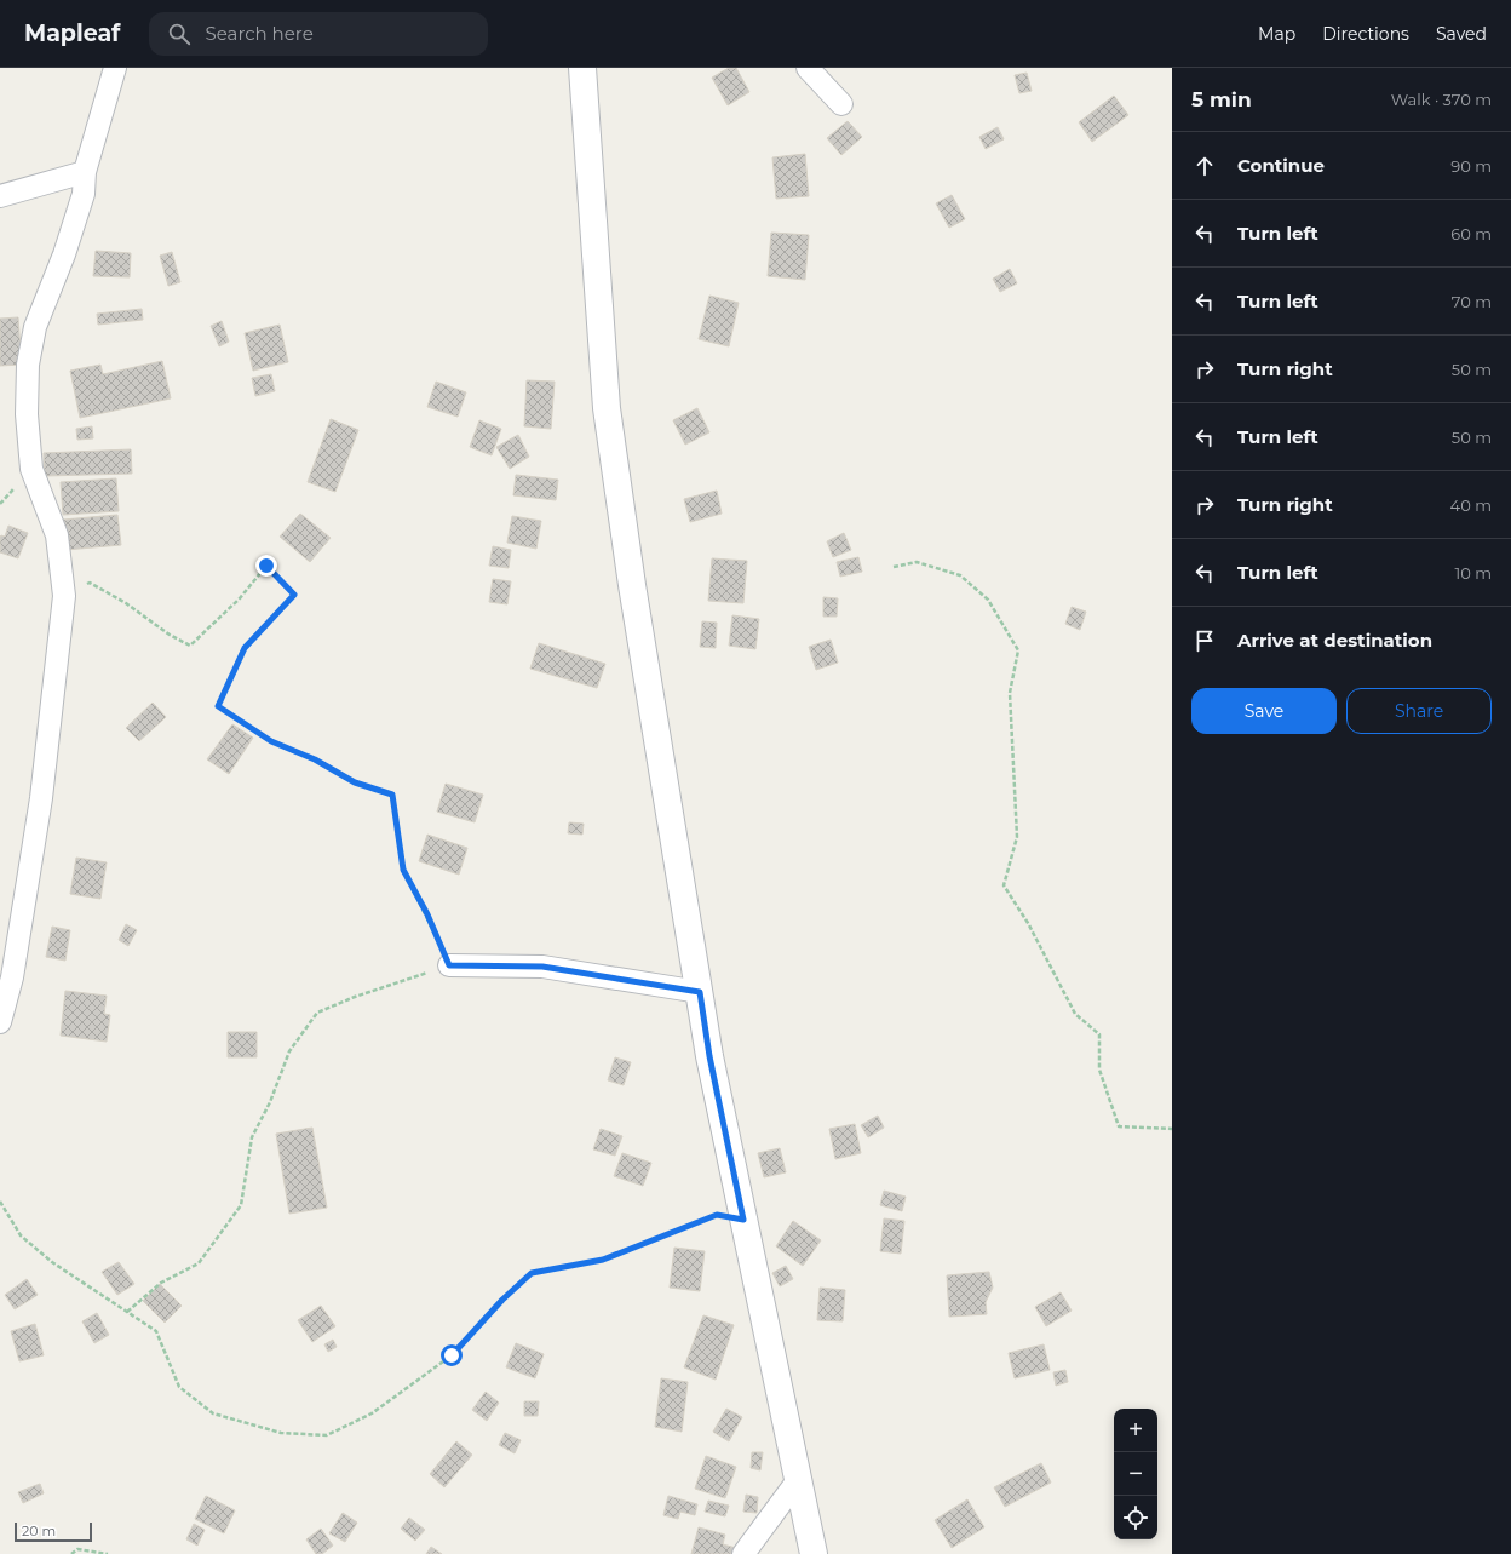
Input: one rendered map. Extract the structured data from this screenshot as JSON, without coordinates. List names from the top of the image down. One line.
{"scale_bar":"20 m","page":{"header":"Mapleaf","search":"Search here","nav":["Map","Directions","Saved"],"heading":["5 min","Walk · 370 m"],"list":[["Continue","90 m"],["Turn left","60 m"],["Turn left","70 m"],["Turn right","50 m"],["Turn left","50 m"],["Turn right","40 m"],["Turn left","10 m"],"Arrive at destination"],"buttons":["Save","Share"],"map_buttons":["+","−"],"scale":"20 m"}}
